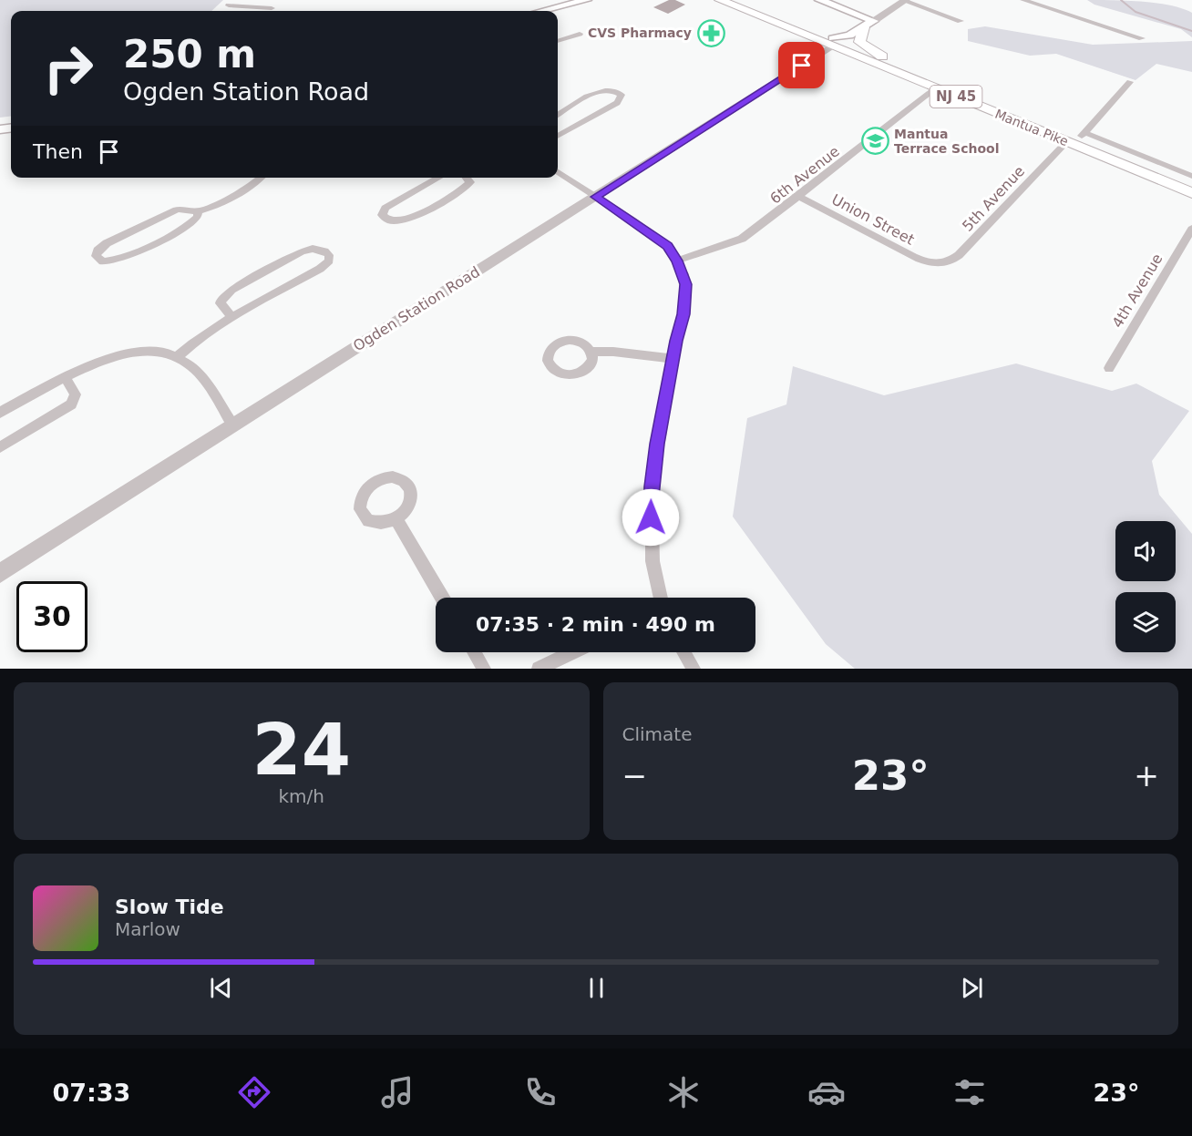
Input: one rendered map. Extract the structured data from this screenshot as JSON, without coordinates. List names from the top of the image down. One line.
{"streets":{"main road":["NJ 45","Mantua Pike"],"street":["6th Avenue","5th Avenue","Union Street","4th Avenue","Ogden Station Road"]},"crossings":[["Mantua Pike","6th Avenue"],["Mantua Pike","5th Avenue"],["Mantua Pike","Ogden Station Road"],["6th Avenue","Union Street"],["5th Avenue","Union Street"]],"places":{"pharmacy":["CVS Pharmacy"],"school or university":["Mantua Terrace School"]},"page":{"turn":["250 m","Ogden Station Road"],"then":"Then","limit":"30","trip":"07:35 · 2 min · 490 m","tile":[["24","km/h"],"Climate"],"heat":["−","23°","+"],"song":["Slow Tide","Marlow"],"tabs":["07:33","23°"]}}
